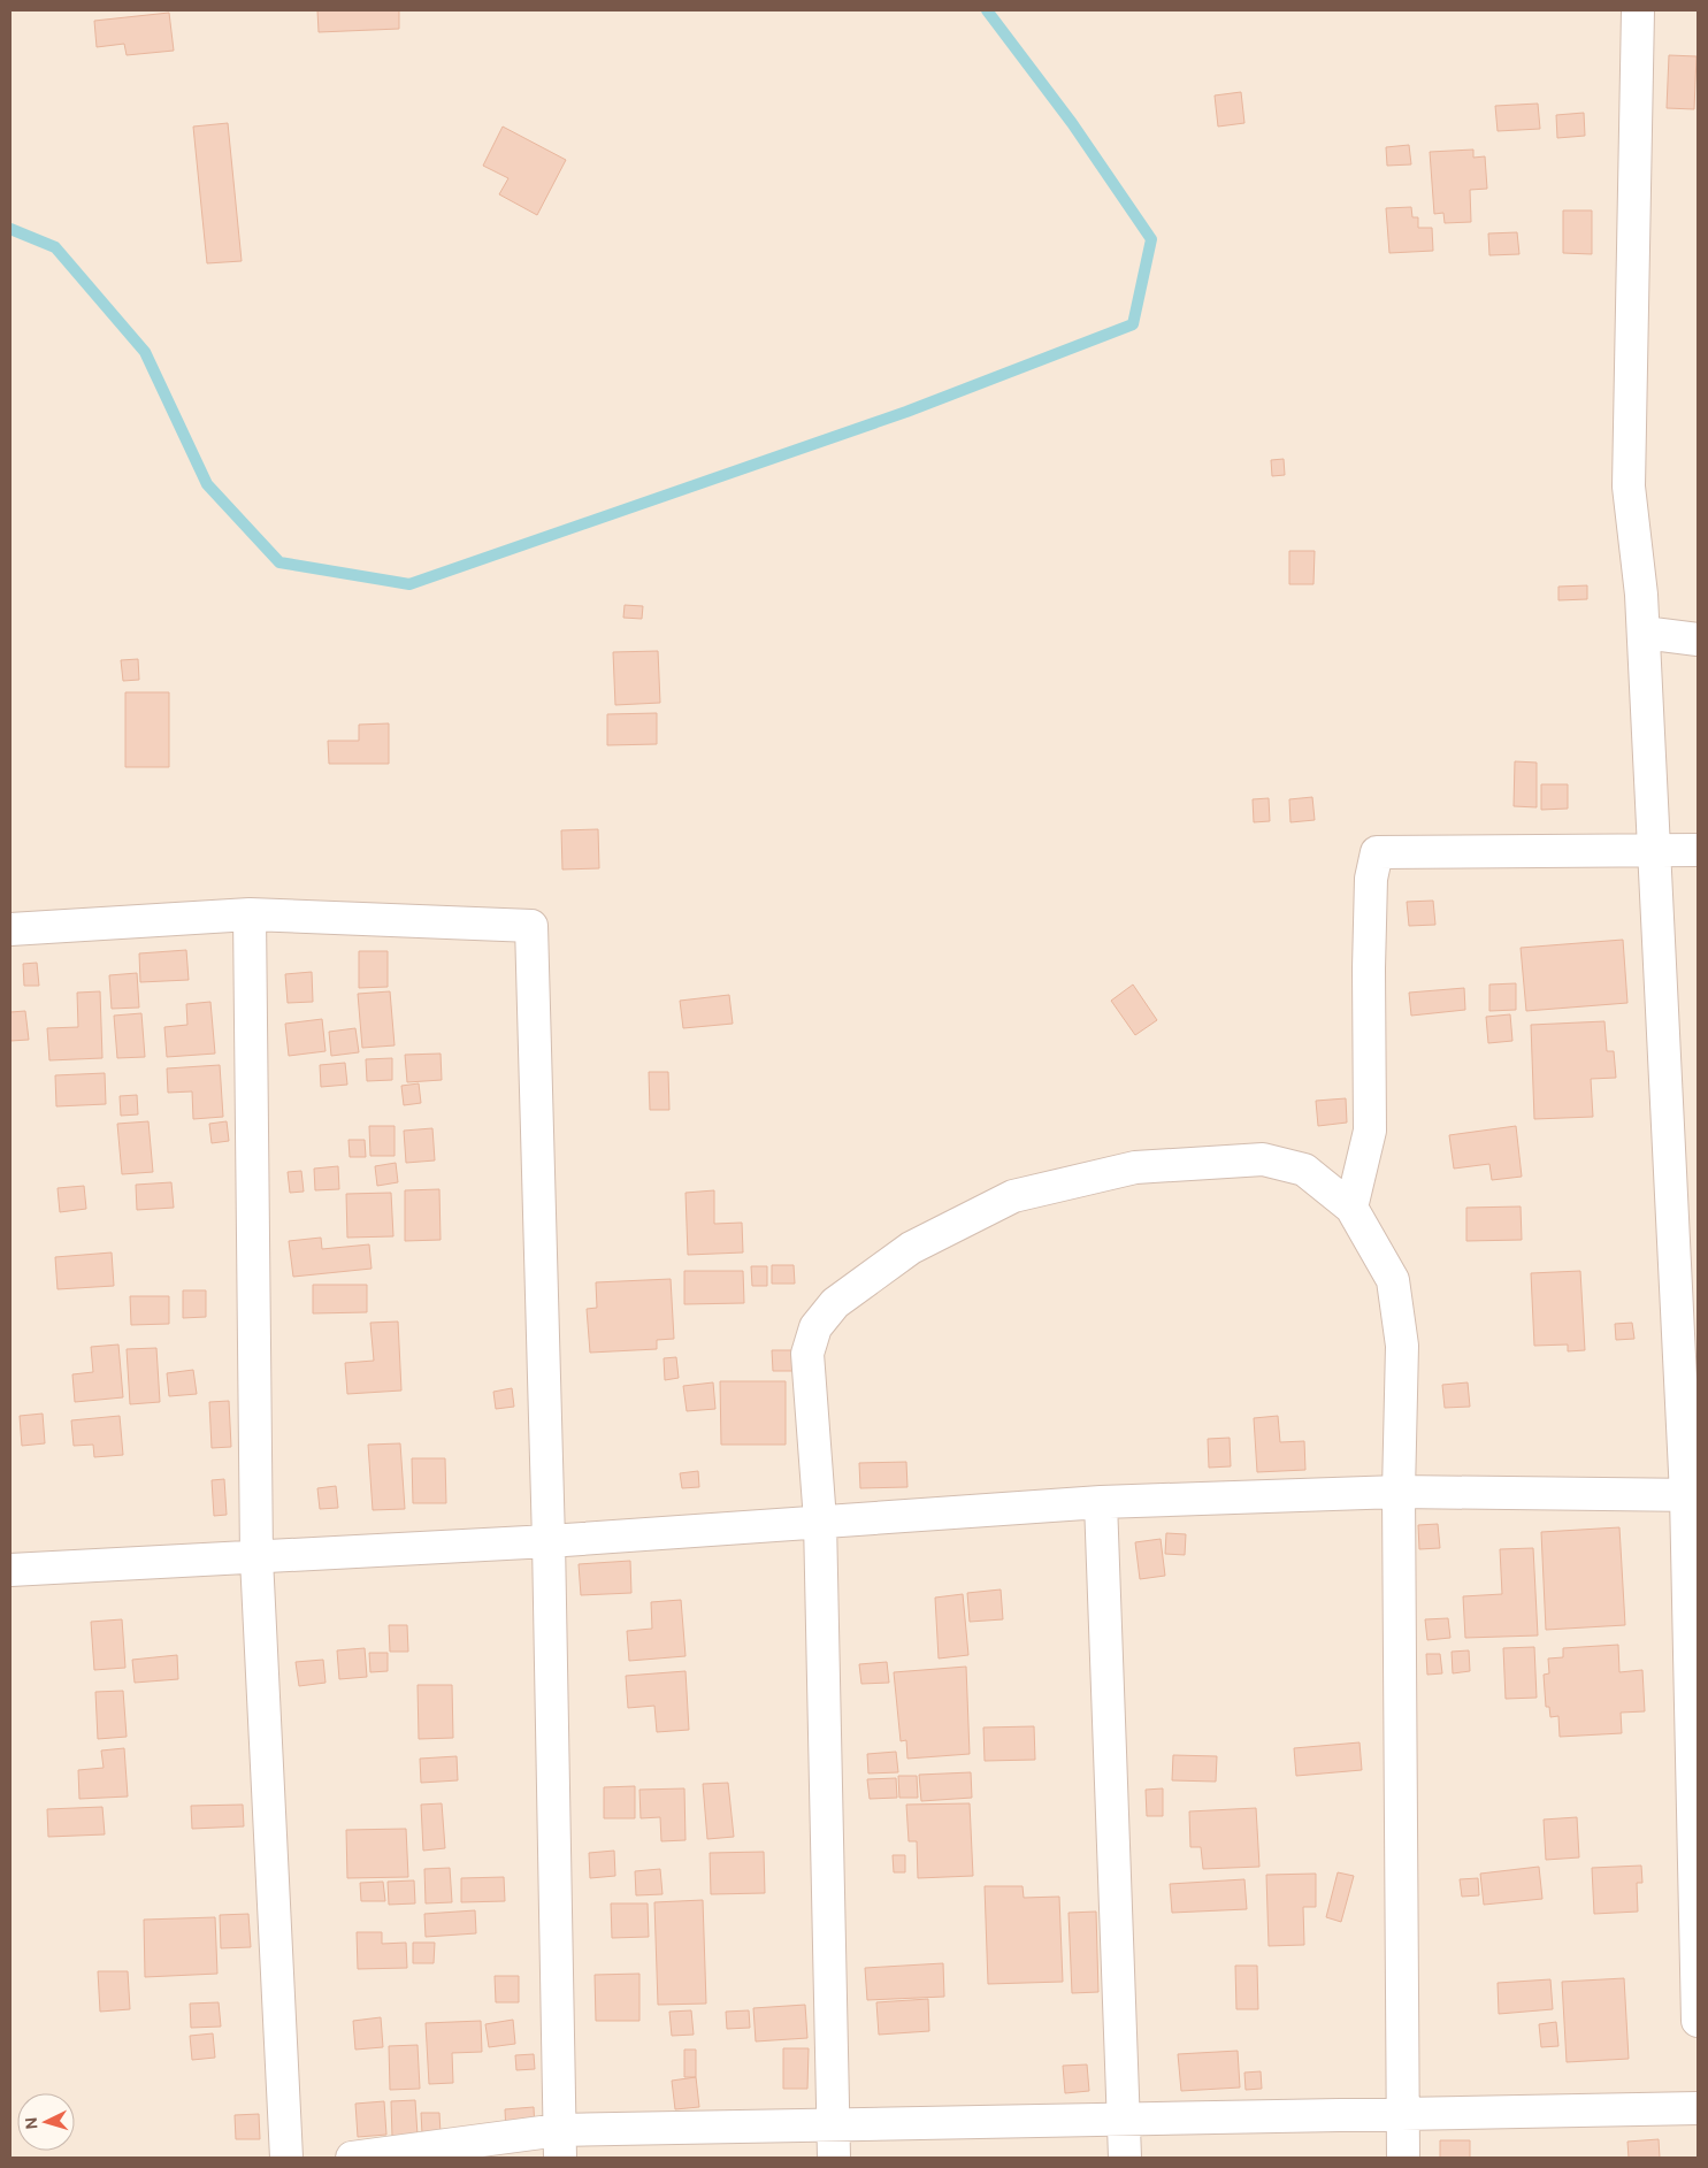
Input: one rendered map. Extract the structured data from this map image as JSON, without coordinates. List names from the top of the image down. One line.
{"north":"left"}
